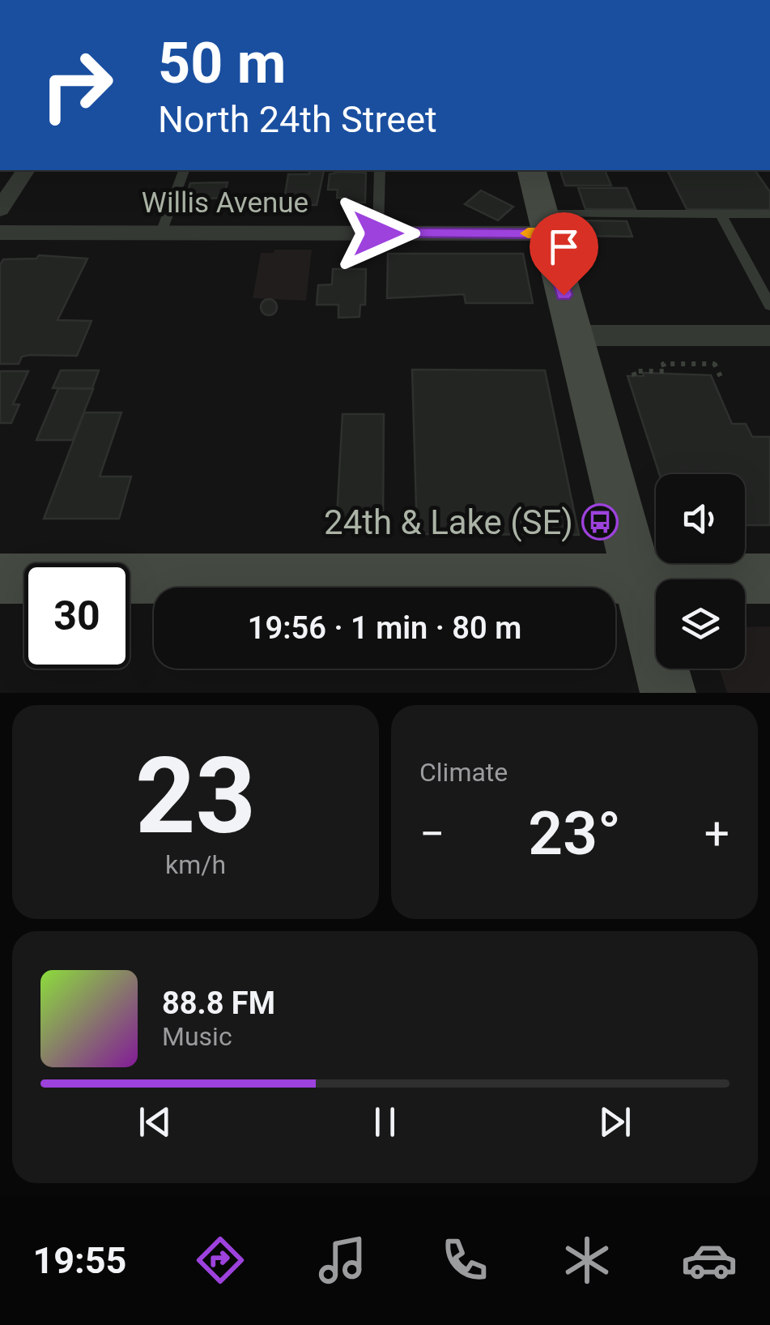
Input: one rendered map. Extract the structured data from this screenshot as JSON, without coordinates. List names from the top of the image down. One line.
{"streets":{"street":["Willis Avenue"]},"places":{"bus stop":["24th & Lake (SE)"]},"page":{"turn":["50 m","North 24th Street"],"limit":"30","trip":"19:56 · 1 min · 80 m","tile":[["23","km/h"],"Climate"],"heat":["−","23°","+"],"song":["88.8 FM","Music"],"tabs":"19:55"}}
